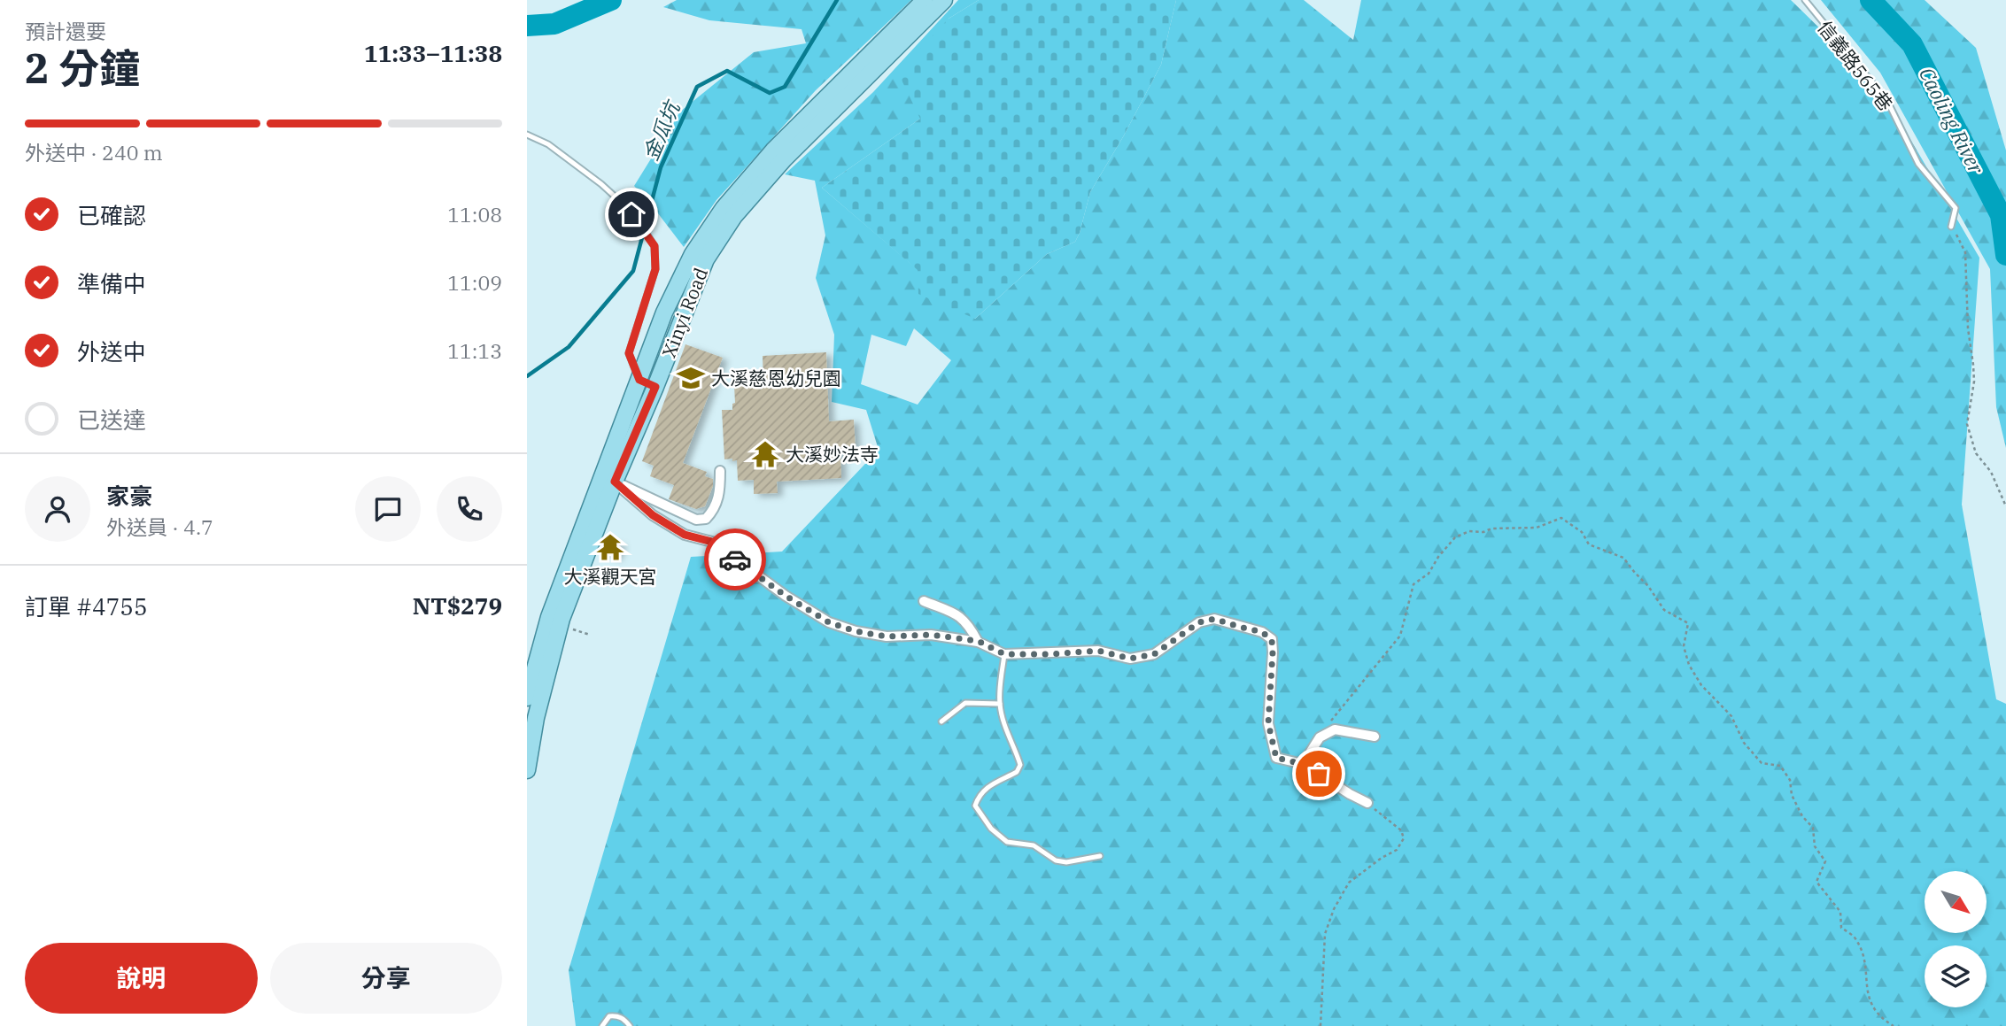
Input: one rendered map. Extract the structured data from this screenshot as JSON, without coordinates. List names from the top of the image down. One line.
{"streets":{"main road":["Xinyi Road"],"lane":["信義路565巷"]},"water":["Caoling River","金瓜坑"],"places":{"school or university":["大溪慈恩幼兒園"],"temple":["大溪妙法寺","大溪觀天宮"]},"north":"bottom right","page":{"heading":["2 分鐘","預計還要","11:33–11:38"],"panel":["家豪","外送員 · 4.7","訂單 #4755","NT$279"],"bar":"外送中 · 240 m","list":[["已確認","11:08"],["準備中","11:09"],["外送中","11:13"],"已送達"],"buttons":["說明","分享"]}}
